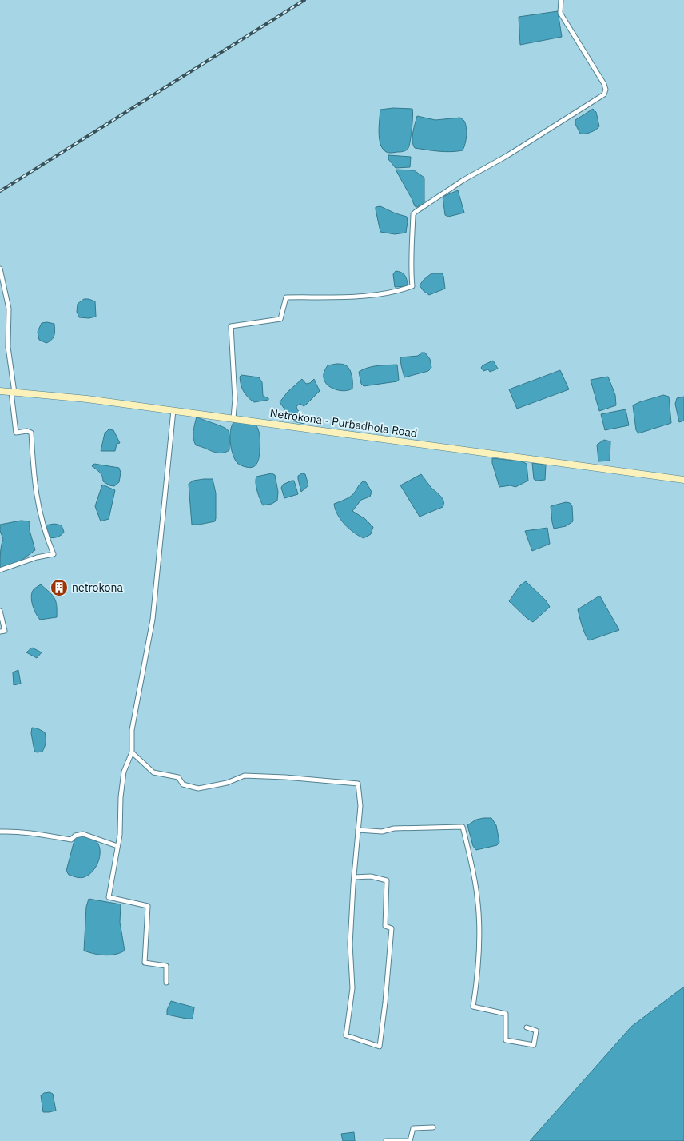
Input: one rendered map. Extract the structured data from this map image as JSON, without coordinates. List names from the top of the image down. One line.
{"streets":{"main road":["Netrokona - Purbadhola Road"]},"places":{"building":["netrokona"]}}
